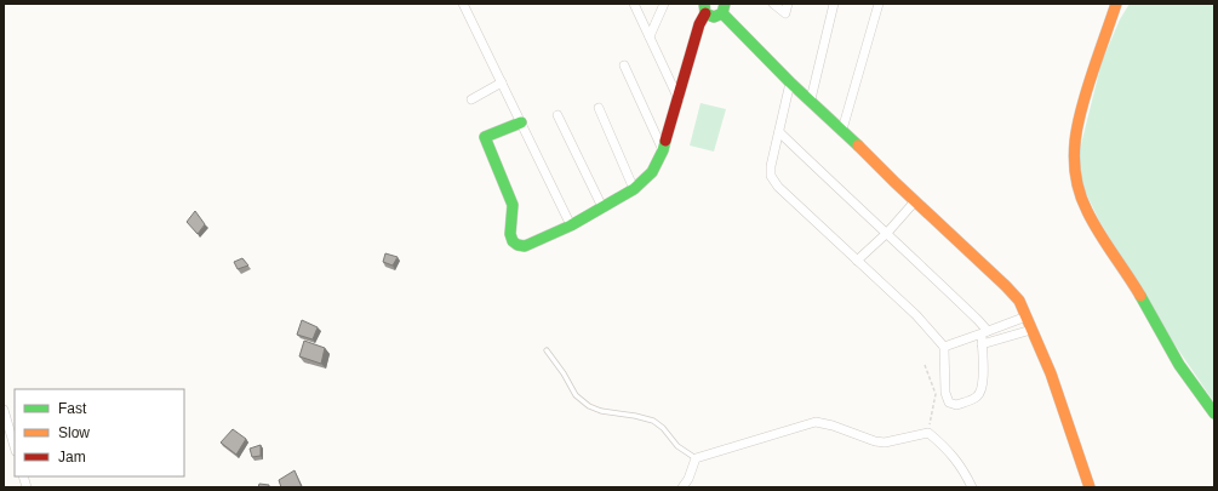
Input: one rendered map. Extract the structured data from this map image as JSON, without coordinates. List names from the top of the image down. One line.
{"legend":["Fast","Slow","Jam"]}
